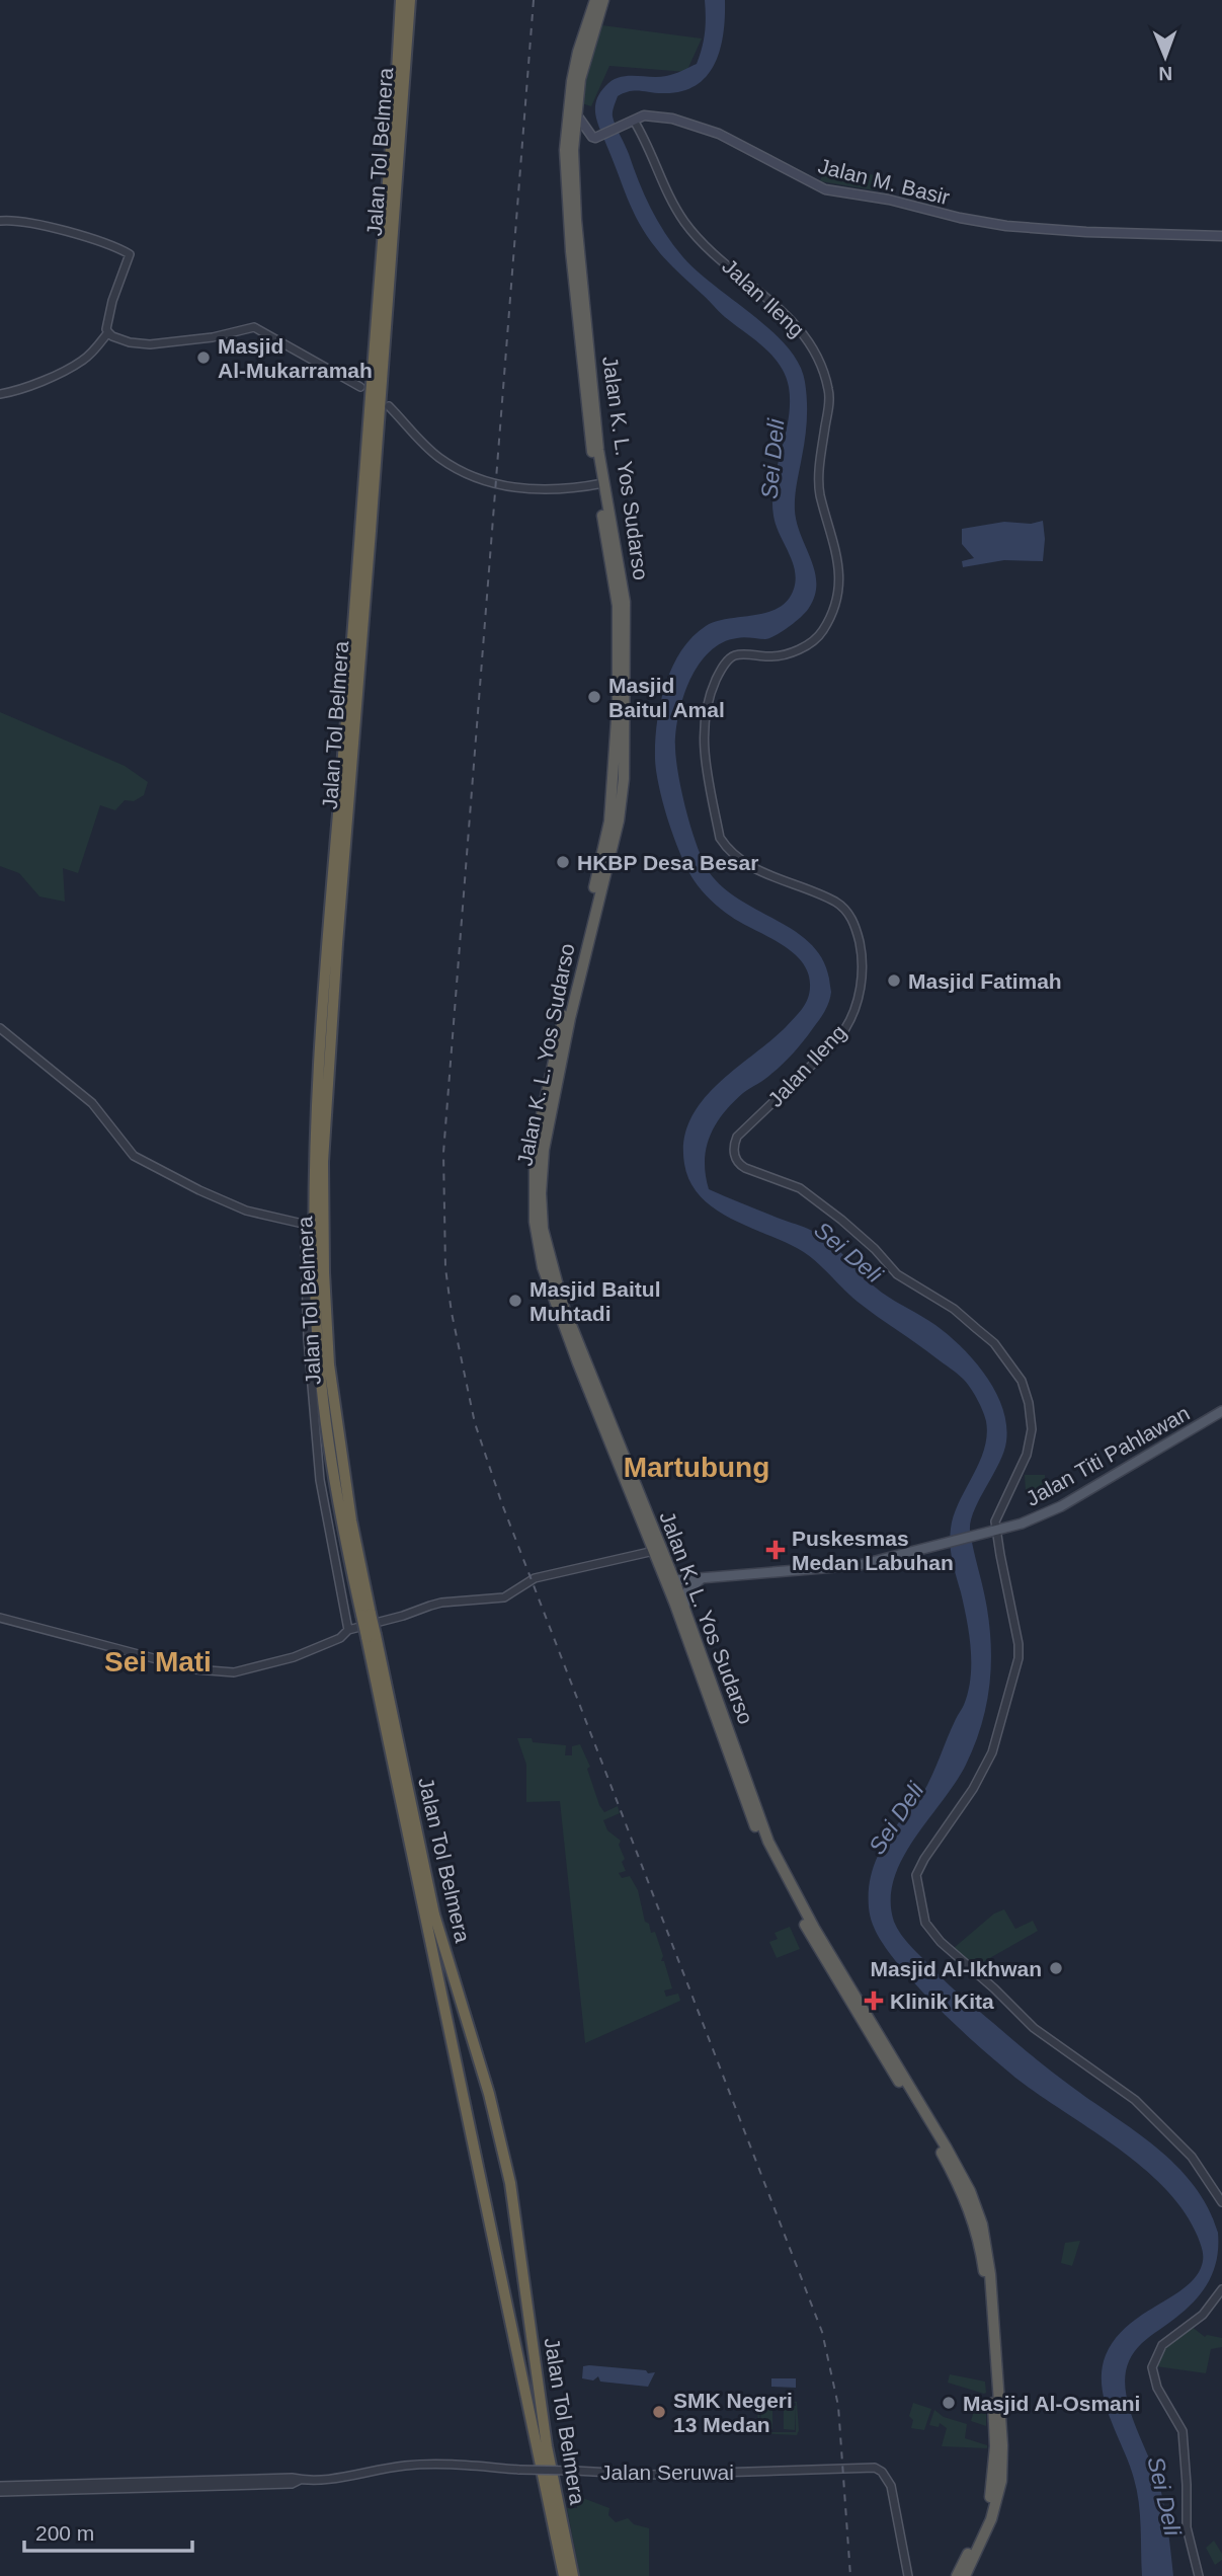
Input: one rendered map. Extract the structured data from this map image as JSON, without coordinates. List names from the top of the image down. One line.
{"streets":{"highway":["Jalan Tol Belmera","Jalan K. L. Yos Sudarso"],"main road":["Jalan M. Basir","Jalan Titi Pahlawan"],"street":["Jalan Ileng","Jalan Seruwai"]},"crossings":[["Jalan M. Basir","Jalan Ileng"],["Jalan M. Basir","Jalan K. L. Yos Sudarso"],["Jalan Ileng","Jalan Titi Pahlawan"],["Jalan K. L. Yos Sudarso","Jalan Titi Pahlawan"]],"districts":["Martubung","Sei Mati"],"water":["Sei Deli"],"places":{"other":["Masjid Al-Mukarramah","Masjid Baitul Amal","HKBP Desa Besar","Masjid Fatimah","Masjid Baitul Muhtadi","Masjid Al-Ikhwan","Masjid Al-Osmani","SMK Negeri 13 Medan"],"health":["Puskesmas Medan Labuhan","Klinik Kita"]},"scale_bar":"200 m","north":"bottom"}
